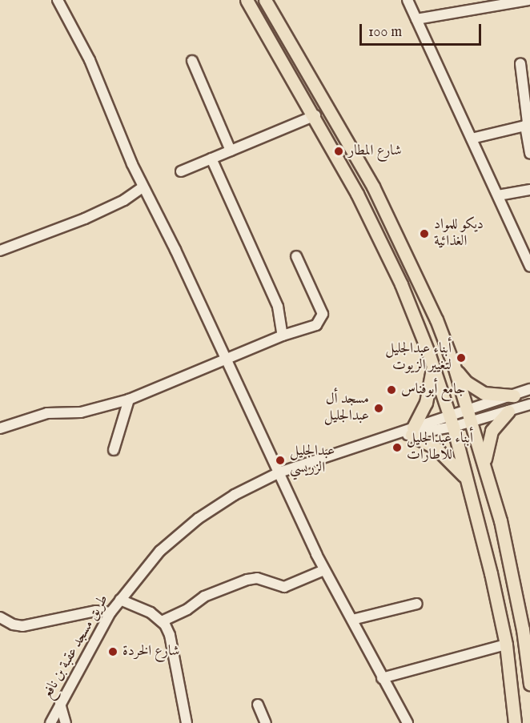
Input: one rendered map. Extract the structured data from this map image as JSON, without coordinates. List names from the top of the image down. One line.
{"streets":{"street":["طريق مسجد عقبة بن نافع"]},"places":["شارع المطار","ديكو للمواد الغذائية","أبناء عبدالجليل لتغيير الزيوت","جامع أبوفناس","مسجد أل عبدالجليل","أبناء عبدالجليل للاطارات","عبدالجليل الزريسي","شارع الخردة"],"scale_bar":"100 m"}
